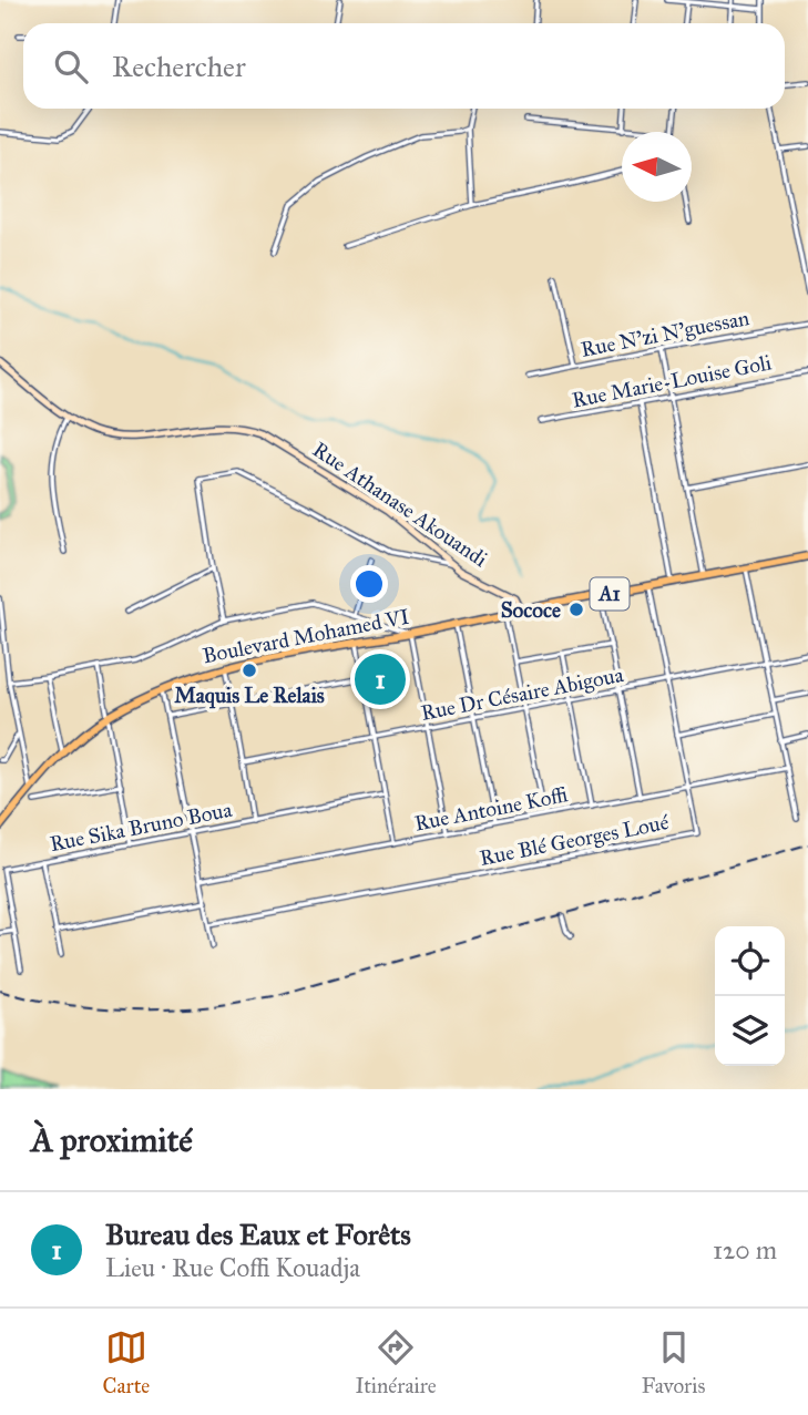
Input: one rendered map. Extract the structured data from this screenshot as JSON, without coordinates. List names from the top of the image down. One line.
{"streets":{"main road":["A1","Boulevard Mohamed VI"],"street":["Rue N'zi N'guessan","Rue Marie-Louise Goli","Rue Athanase Akouandi","Rue Dr Césaire Abigoua","Rue Antoine Koffi","Rue Sika Bruno Boua","Rue Blé Georges Loué"]},"crossings":[["Rue Athanase Akouandi","Boulevard Mohamed VI"],["Boulevard Mohamed VI","Rue Blé Georges Loué"],["Rue Dr Césaire Abigoua","Rue Blé Georges Loué"],["Rue Antoine Koffi","Rue Blé Georges Loué"]],"places":["Sococe","Maquis Le Relais"],"north":"left","page":{"search":"Rechercher","pins":"1","heading":"À proximité","list":[{"mark":"1","name":"Bureau des Eaux et Forêts","note":"Lieu · Rue Coffi Kouadja","value":"120 m"}],"nav":["Carte","Itinéraire","Favoris"]}}
